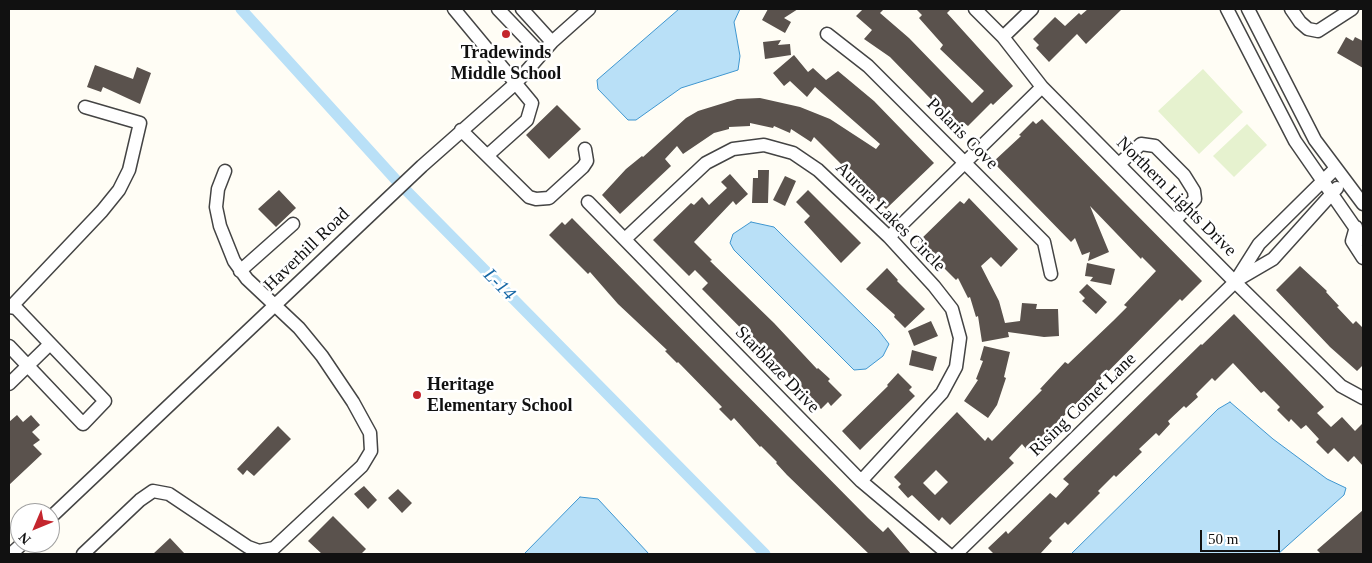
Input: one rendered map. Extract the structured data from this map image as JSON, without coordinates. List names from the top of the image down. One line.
{"streets":{"street":["Polaris Cove","Northern Lights Drive","Aurora Lakes Circle","Haverhill Road","Starblaze Drive","Rising Comet Lane"]},"crossings":[["Northern Lights Drive","Rising Comet Lane"],["Aurora Lakes Circle","Starblaze Drive"]],"water":["L-14"],"places":["Tradewinds Middle School","Heritage Elementary School"],"scale_bar":"50 m","north":"bottom left"}
